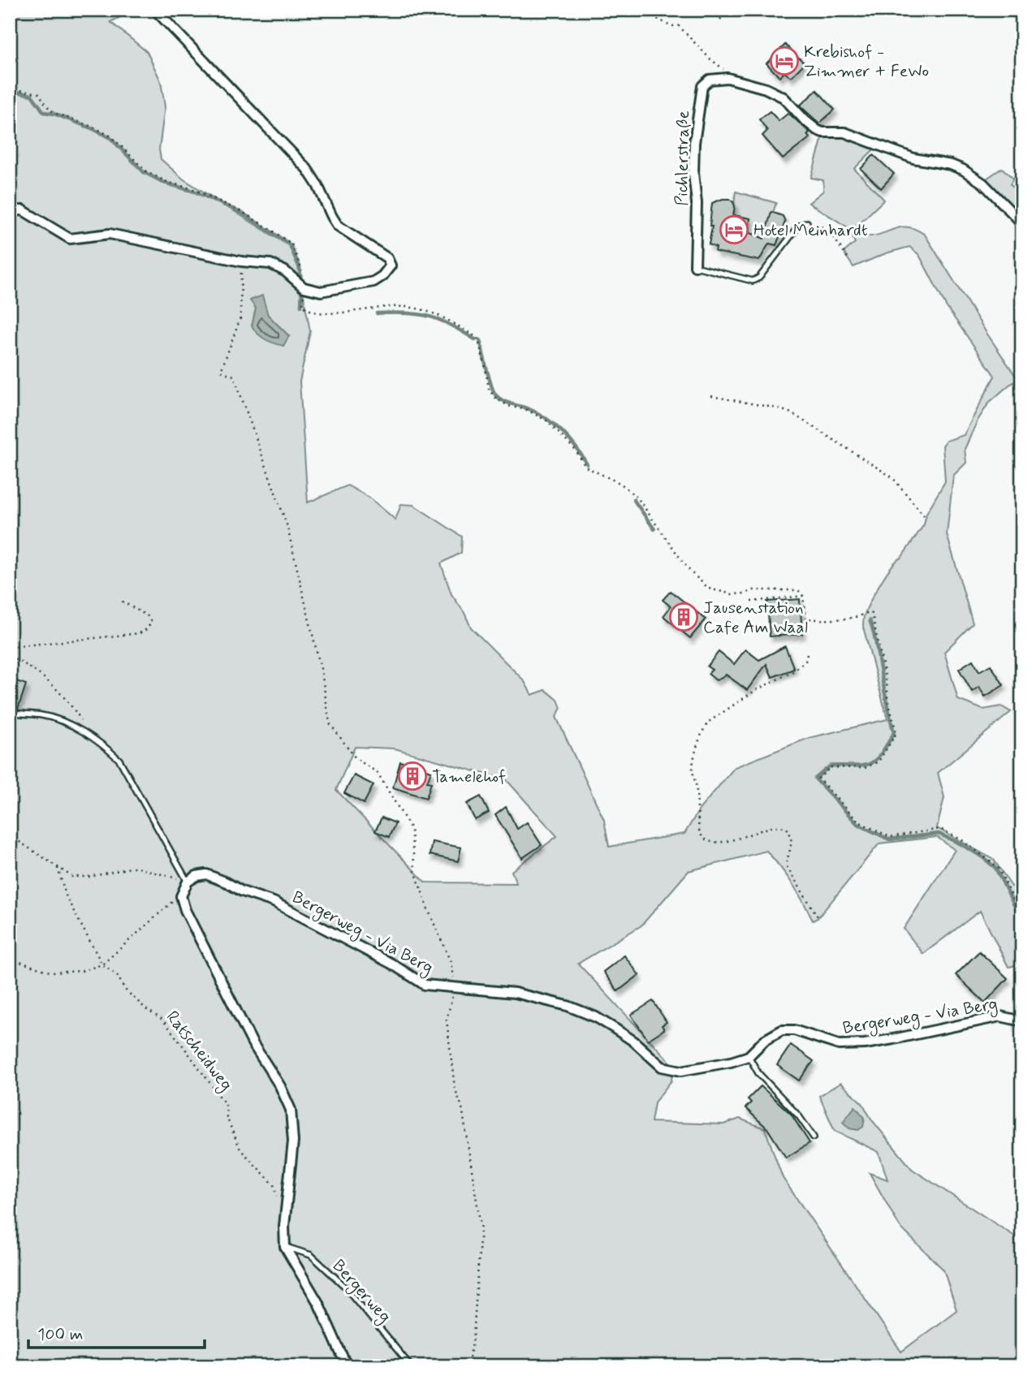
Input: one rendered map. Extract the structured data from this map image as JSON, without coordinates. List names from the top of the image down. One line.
{"streets":{"street":["Pichlerstraße","Bergerweg - Via Berg"],"lane":["Bergerweg"],"path":["Ratscheidweg"]},"places":{"hotel":["Krebishof - Zimmer + FeWo","Hotel Meinhardt"],"building":["Jausenstation Cafe Am Waal","Tamelehof"]},"scale_bar":"100 m"}
